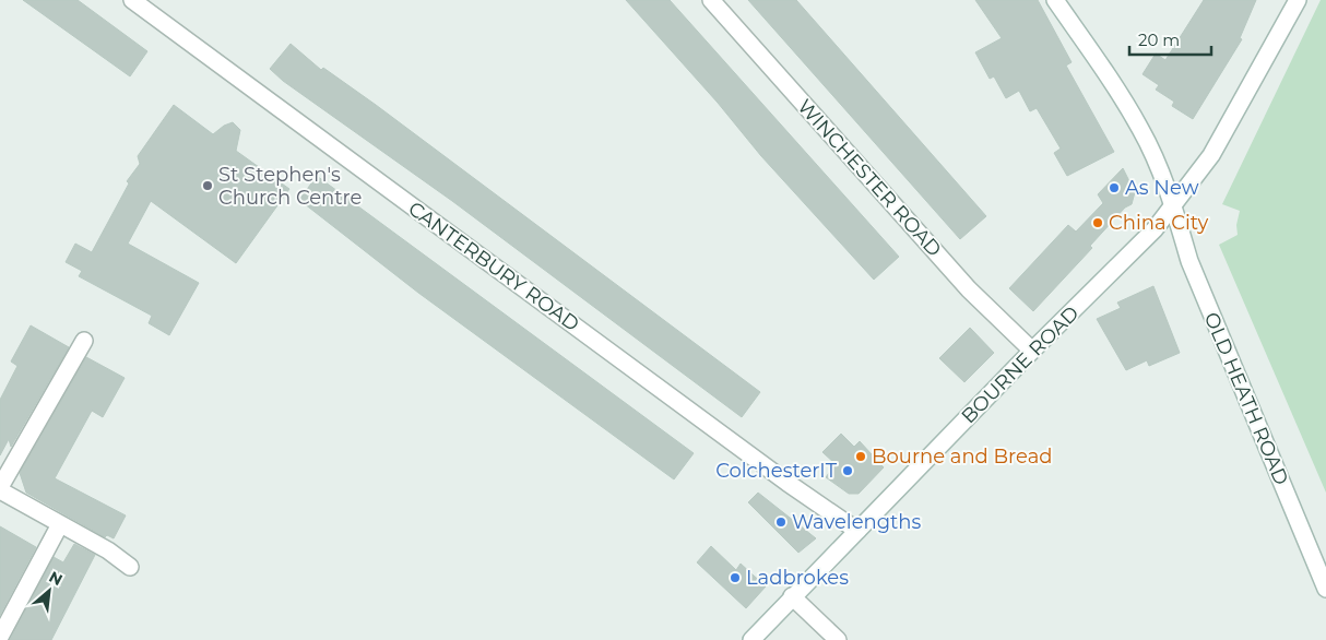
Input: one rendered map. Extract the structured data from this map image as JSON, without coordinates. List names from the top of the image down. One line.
{"streets":{"street":["WINCHESTER ROAD","CANTERBURY ROAD","BOURNE ROAD","OLD HEATH ROAD"]},"crossings":[["WINCHESTER ROAD","BOURNE ROAD"],["CANTERBURY ROAD","BOURNE ROAD"],["BOURNE ROAD","OLD HEATH ROAD"]],"places":["St Stephen's Church Centre","As New","China City","Bourne and Bread","ColchesterIT","Wavelengths","Ladbrokes"],"scale_bar":"20 m","north":"top right"}
